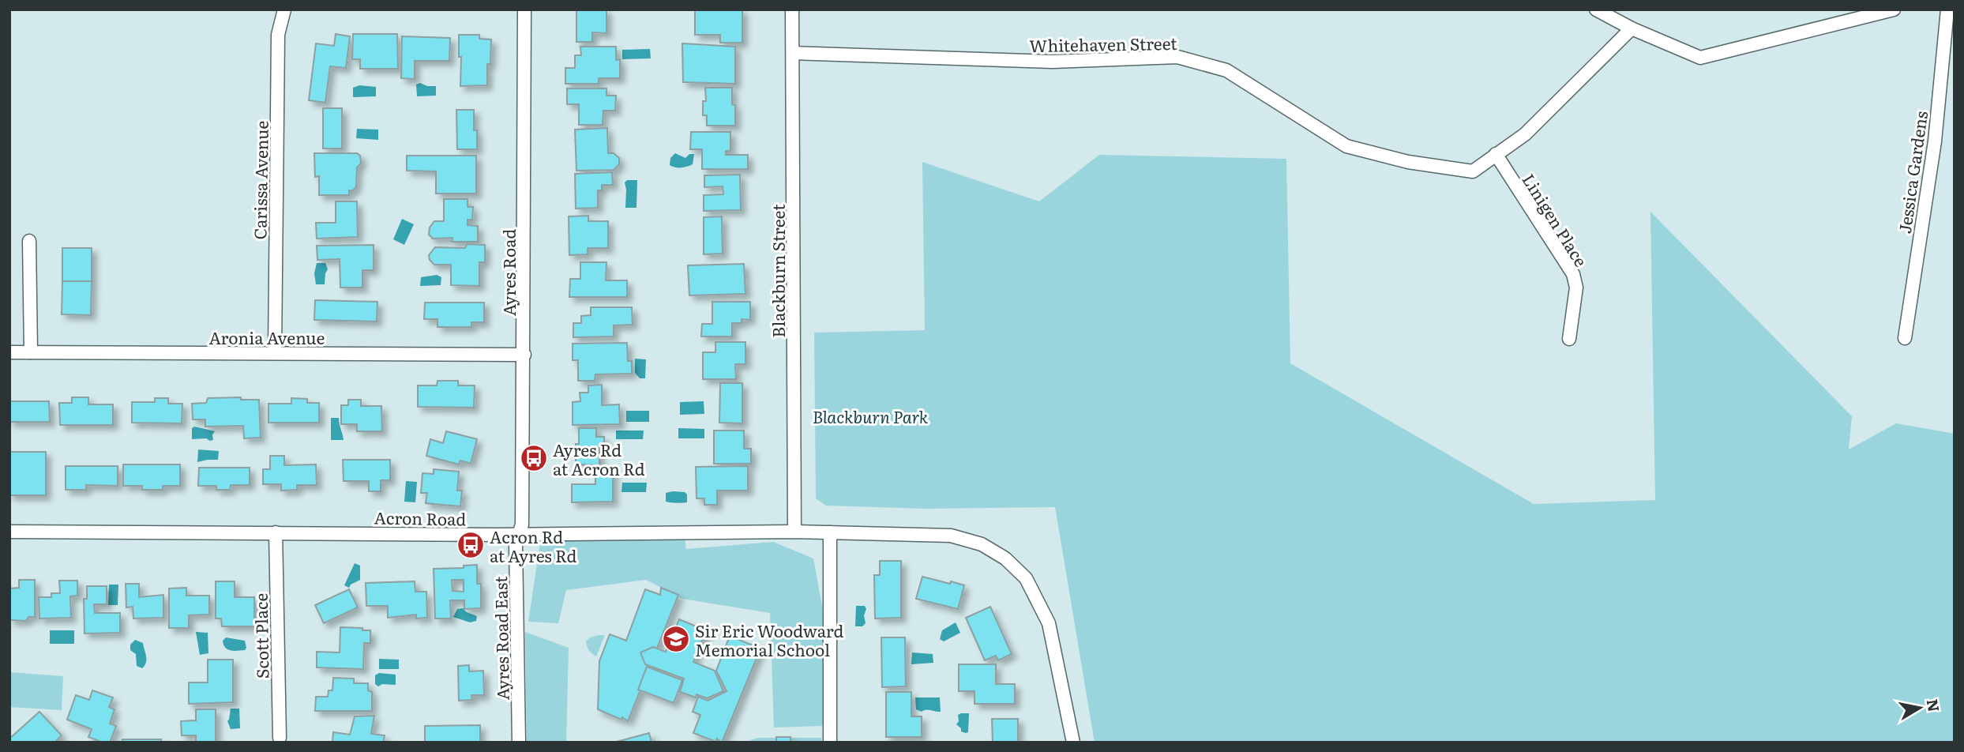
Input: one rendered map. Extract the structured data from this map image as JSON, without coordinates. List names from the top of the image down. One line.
{"streets":{"street":["Whitehaven Street","Jessica Gardens","Carissa Avenue","Linigen Place","Blackburn Street","Ayres Road","Aronia Avenue","Acron Road","Scott Place","Ayres Road East"]},"crossings":[["Whitehaven Street","Linigen Place"],["Whitehaven Street","Blackburn Street"],["Carissa Avenue","Aronia Avenue"],["Blackburn Street","Acron Road"],["Ayres Road","Aronia Avenue"],["Ayres Road","Acron Road"],["Ayres Road","Ayres Road East"],["Acron Road","Scott Place"],["Acron Road","Ayres Road East"]],"parks":["Blackburn Park"],"places":{"bus stop":["Ayres Rd at Acron Rd","Acron Rd at Ayres Rd"],"school or university":["Sir Eric Woodward Memorial School"]},"north":"right"}
